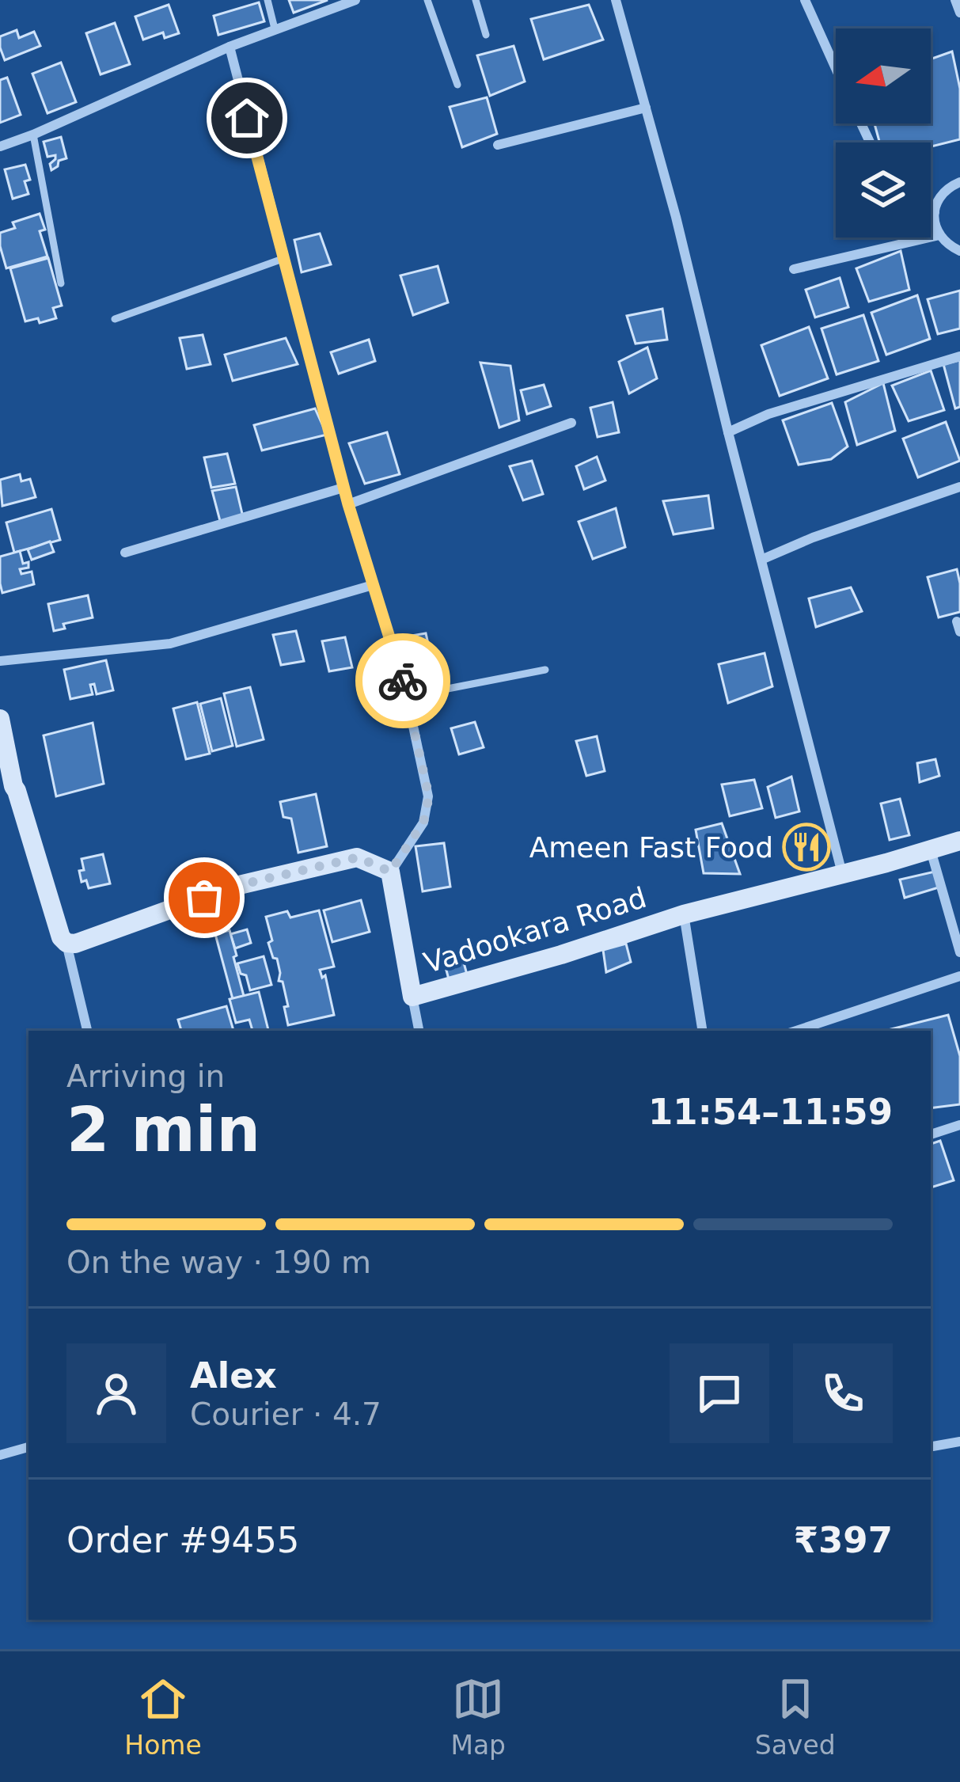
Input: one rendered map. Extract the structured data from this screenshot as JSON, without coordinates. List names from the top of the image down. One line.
{"streets":{"main road":["Vadookara Road"]},"places":{"restaurant":["Ameen Fast Food"]},"north":"left","page":{"heading":["2 min","Arriving in","11:54–11:59"],"panel":["Alex","Courier · 4.7","Order #9455","₹397"],"bar":"On the way · 190 m","tabs":["Home","Map","Saved"]}}
